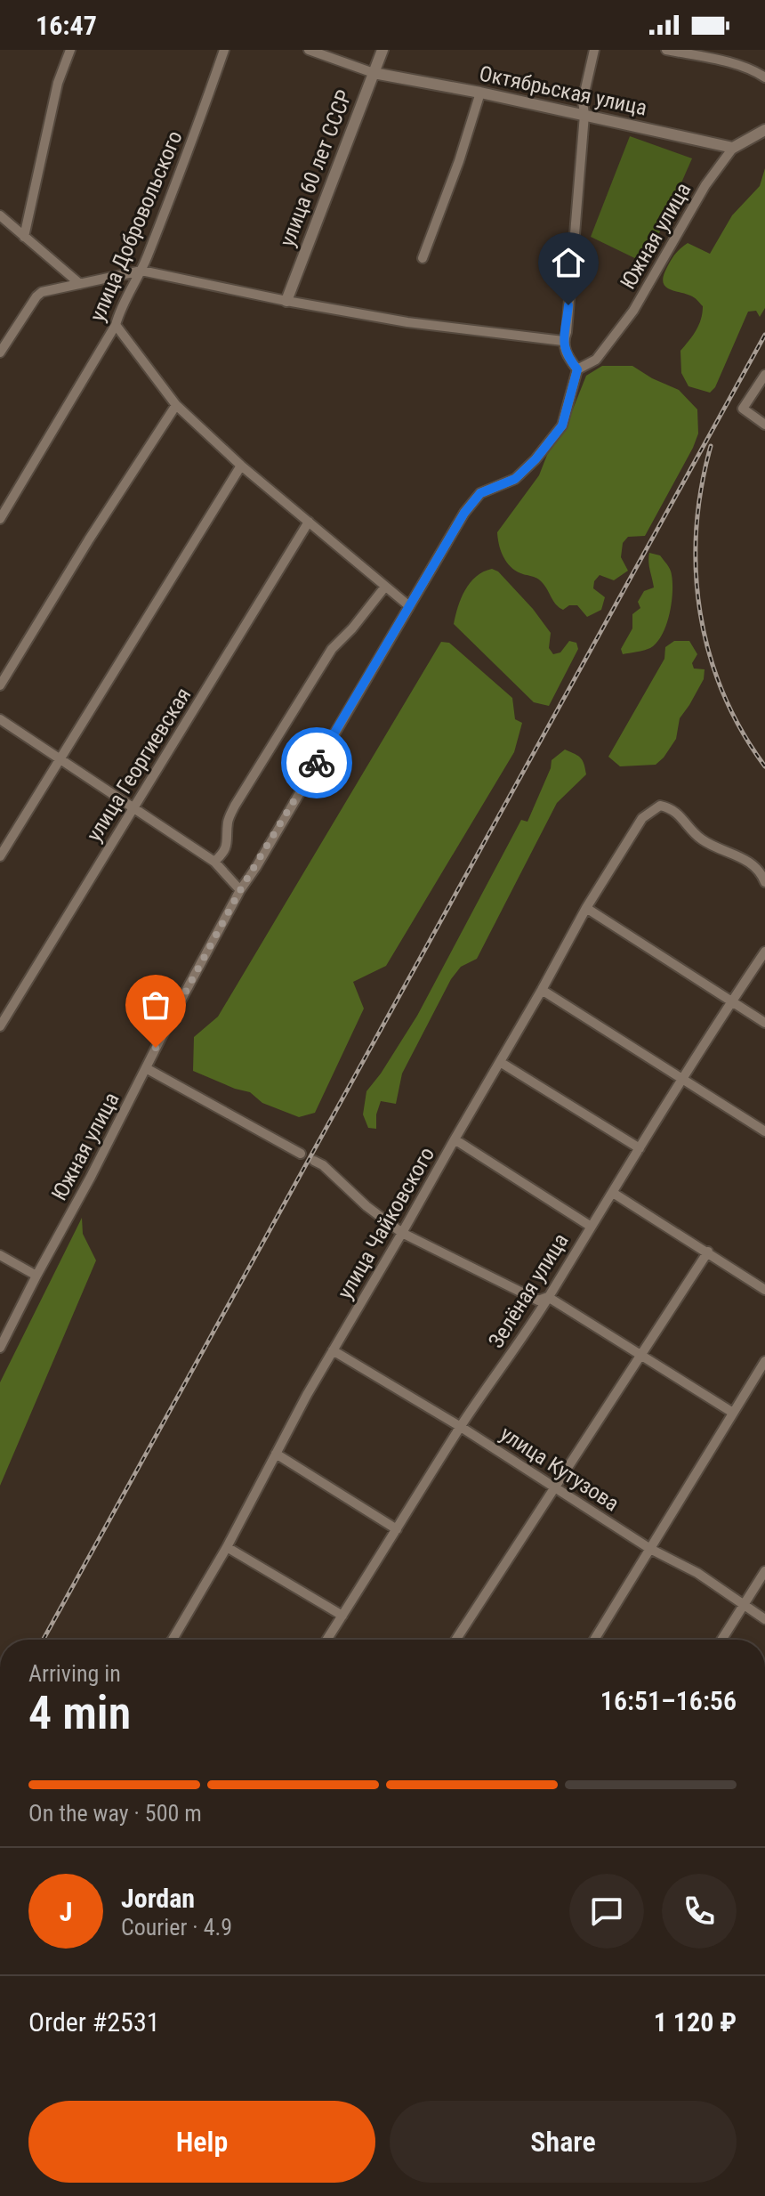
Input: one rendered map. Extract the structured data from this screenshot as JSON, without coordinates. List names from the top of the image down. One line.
{"streets":{"street":["Октябрьская улица","улица 60 лет СССР","улица Добровольского","Южная улица","улица Георгиевская","улица Чайковского","Зелёная улица","улица Кутузова"]},"crossings":[["Октябрьская улица","улица 60 лет СССР"],["Октябрьская улица","Южная улица"],["улица Чайковского","улица Кутузова"],["Зелёная улица","улица Кутузова"]],"page":{"status":"16:47","heading":["4 min","Arriving in","16:51–16:56"],"panel":["Jordan","Courier · 4.9","Order #2531","1 120 ₽"],"bar":"On the way · 500 m","round":"J","buttons":["Help","Share"]}}
